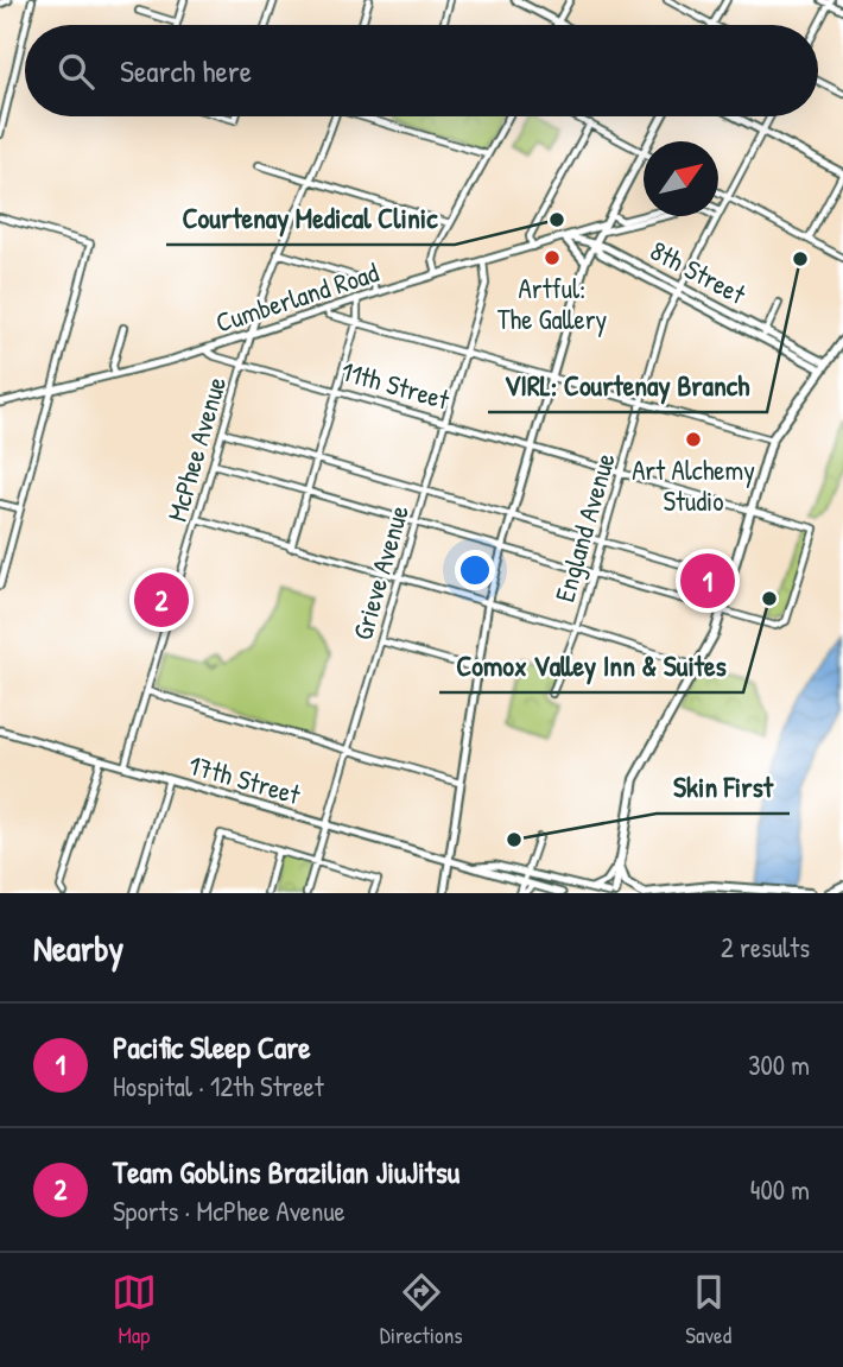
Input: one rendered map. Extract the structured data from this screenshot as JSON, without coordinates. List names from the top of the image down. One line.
{"streets":{"street":["8th Street","Cumberland Road","11th Street","McPhee Avenue","England Avenue","Grieve Avenue","17th Street"]},"crossings":[["8th Street","Cumberland Road"],["8th Street","England Avenue"],["Cumberland Road","11th Street"],["Cumberland Road","McPhee Avenue"],["Cumberland Road","England Avenue"],["Cumberland Road","Grieve Avenue"],["11th Street","McPhee Avenue"],["11th Street","England Avenue"],["11th Street","Grieve Avenue"],["McPhee Avenue","17th Street"],["Grieve Avenue","17th Street"]],"places":["Courtenay Medical Clinic","Artful: The Gallery","VIRL: Courtenay Branch","Art Alchemy Studio","Comox Valley Inn & Suites","Skin First"],"north":"top right","page":{"search":"Search here","pins":["1","2"],"heading":["Nearby","2 results"],"list":[{"mark":"1","name":"Pacific Sleep Care","note":"Hospital · 12th Street","value":"300 m"},{"mark":"2","name":"Team Goblins Brazilian JiuJitsu","note":"Sports · McPhee Avenue","value":"400 m"}],"nav":["Map","Directions","Saved"]}}
